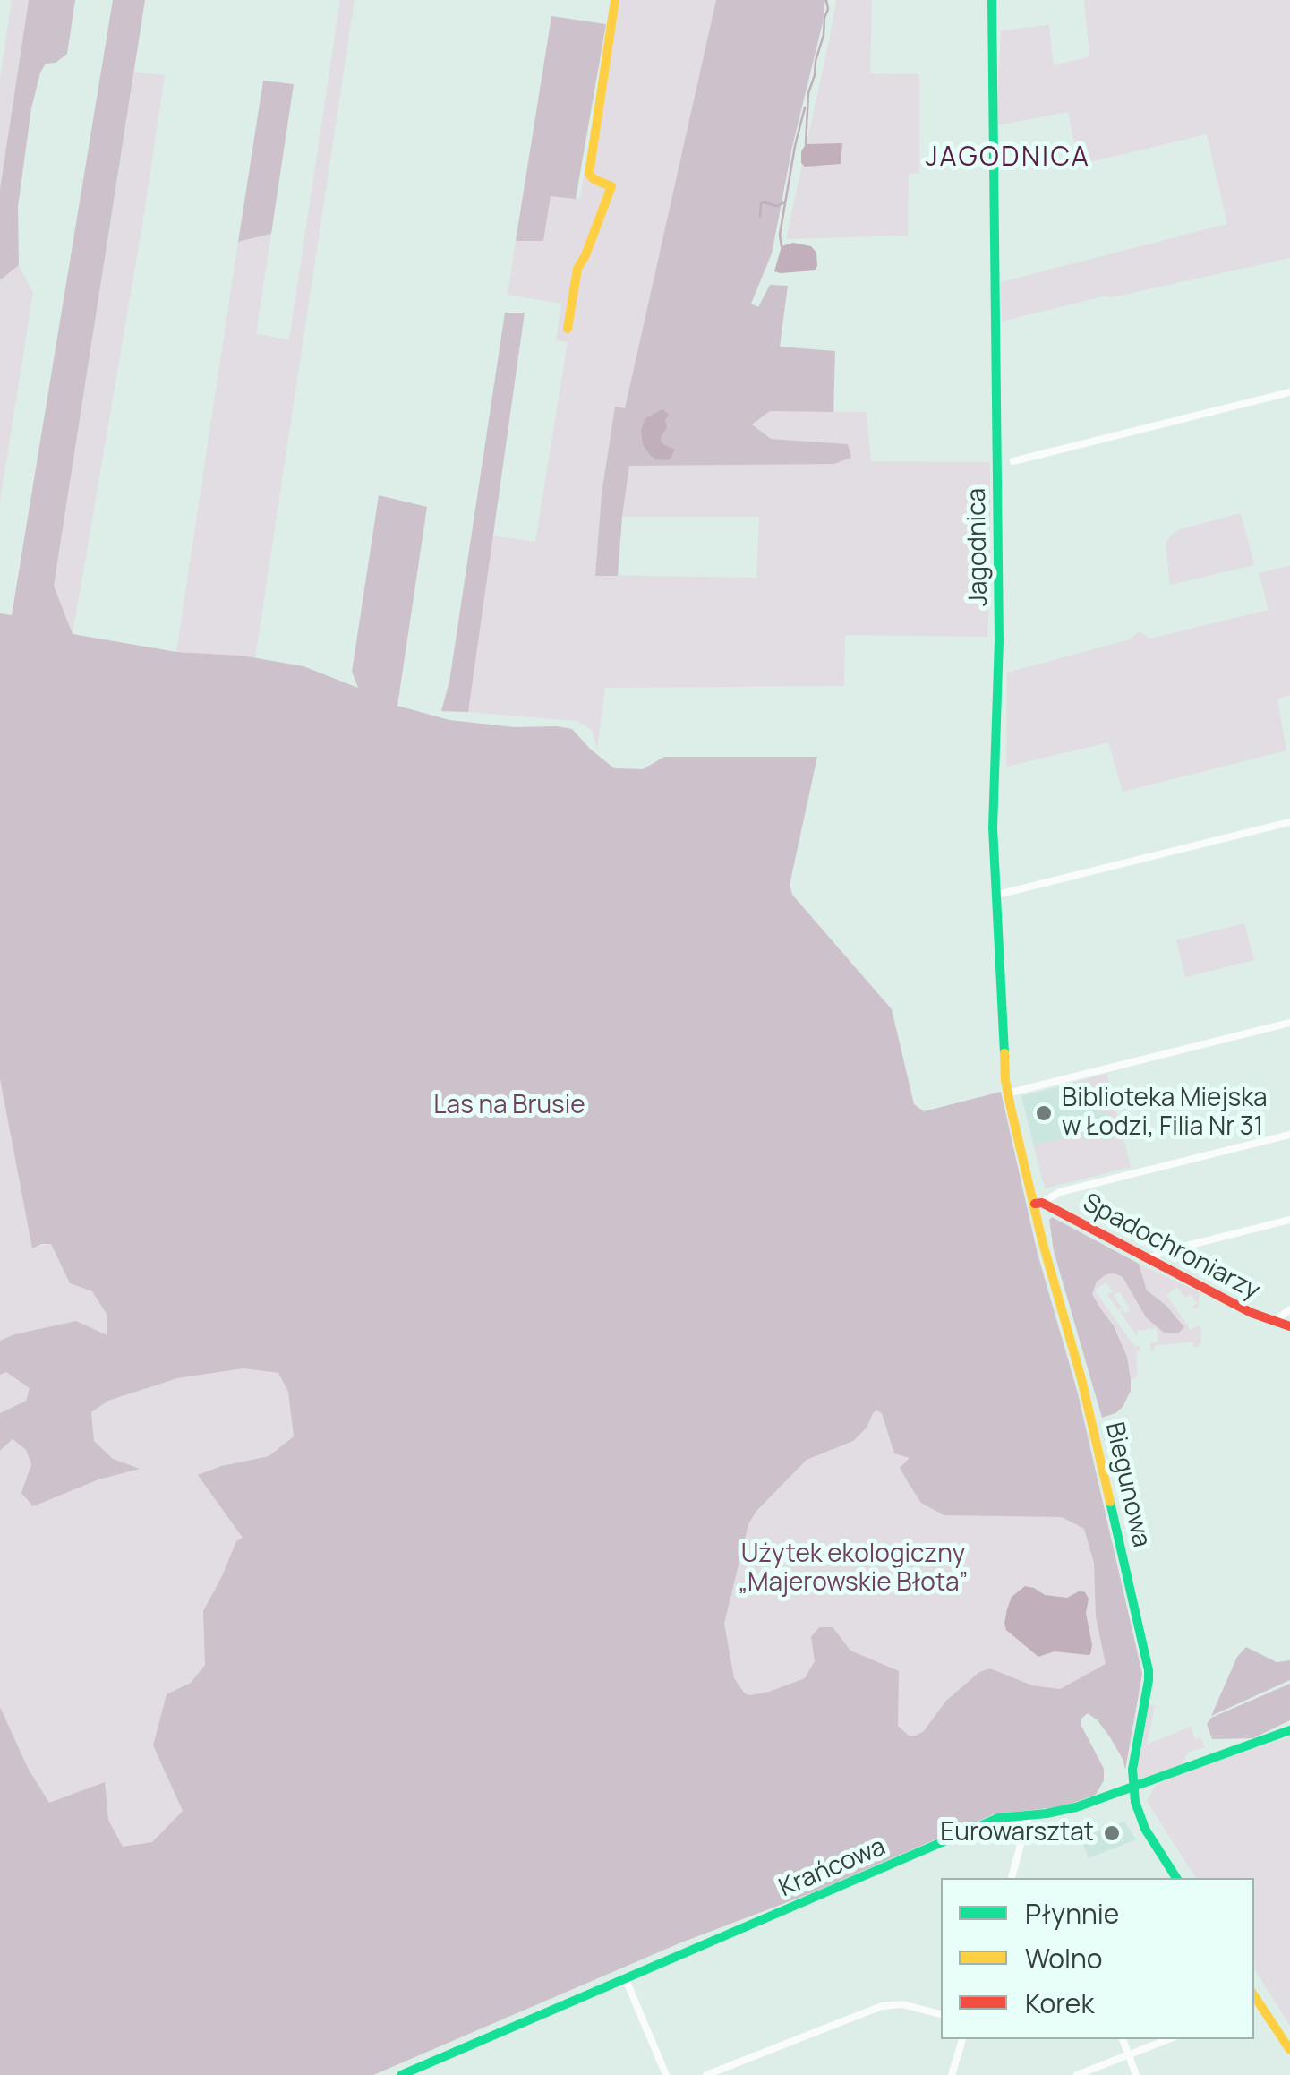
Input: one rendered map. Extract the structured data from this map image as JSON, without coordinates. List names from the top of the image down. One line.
{"streets":{"street":["Jagodnica","Spadochroniarzy","Biegunowa","Krańcowa"]},"crossings":[["Jagodnica","Biegunowa"],["Spadochroniarzy","Biegunowa"],["Biegunowa","Krańcowa"]],"districts":["JAGODNICA"],"parks":["Las na Brusie","Użytek ekologiczny „Majerowskie Błota”"],"places":["Biblioteka Miejska w Łodzi, Filia Nr 31","Eurowarsztat"],"legend":["Płynnie","Wolno","Korek"]}
